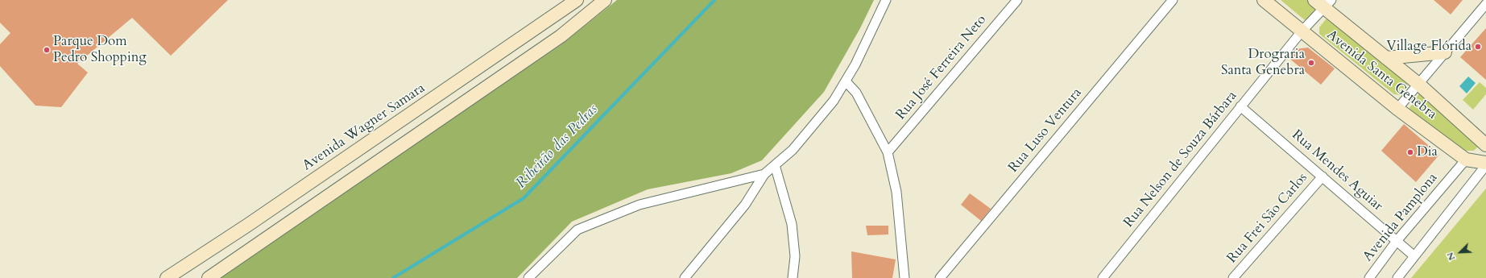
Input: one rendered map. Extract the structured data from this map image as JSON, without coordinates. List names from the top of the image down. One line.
{"streets":{"main road":["Avenida Santa Genebra","Avenida Wagner Samara"],"street":["Rua José Ferreira Neto","Rua Luso Ventura","Rua Nelson de Souza Bárbara","Rua Mendes Aguiar","Avenida Pamplona","Rua Frei São Carlos"]},"crossings":[["Avenida Santa Genebra","Rua Nelson de Souza Bárbara"],["Avenida Santa Genebra","Avenida Pamplona"],["Rua Nelson de Souza Bárbara","Rua Mendes Aguiar"],["Rua Mendes Aguiar","Avenida Pamplona"],["Rua Mendes Aguiar","Rua Frei São Carlos"]],"water":["Ribeirão das Pedras"],"places":["Village Flórida","Parque Dom Pedro Shopping","Drograria Santa Genebra","Dia"],"north":"bottom left"}
